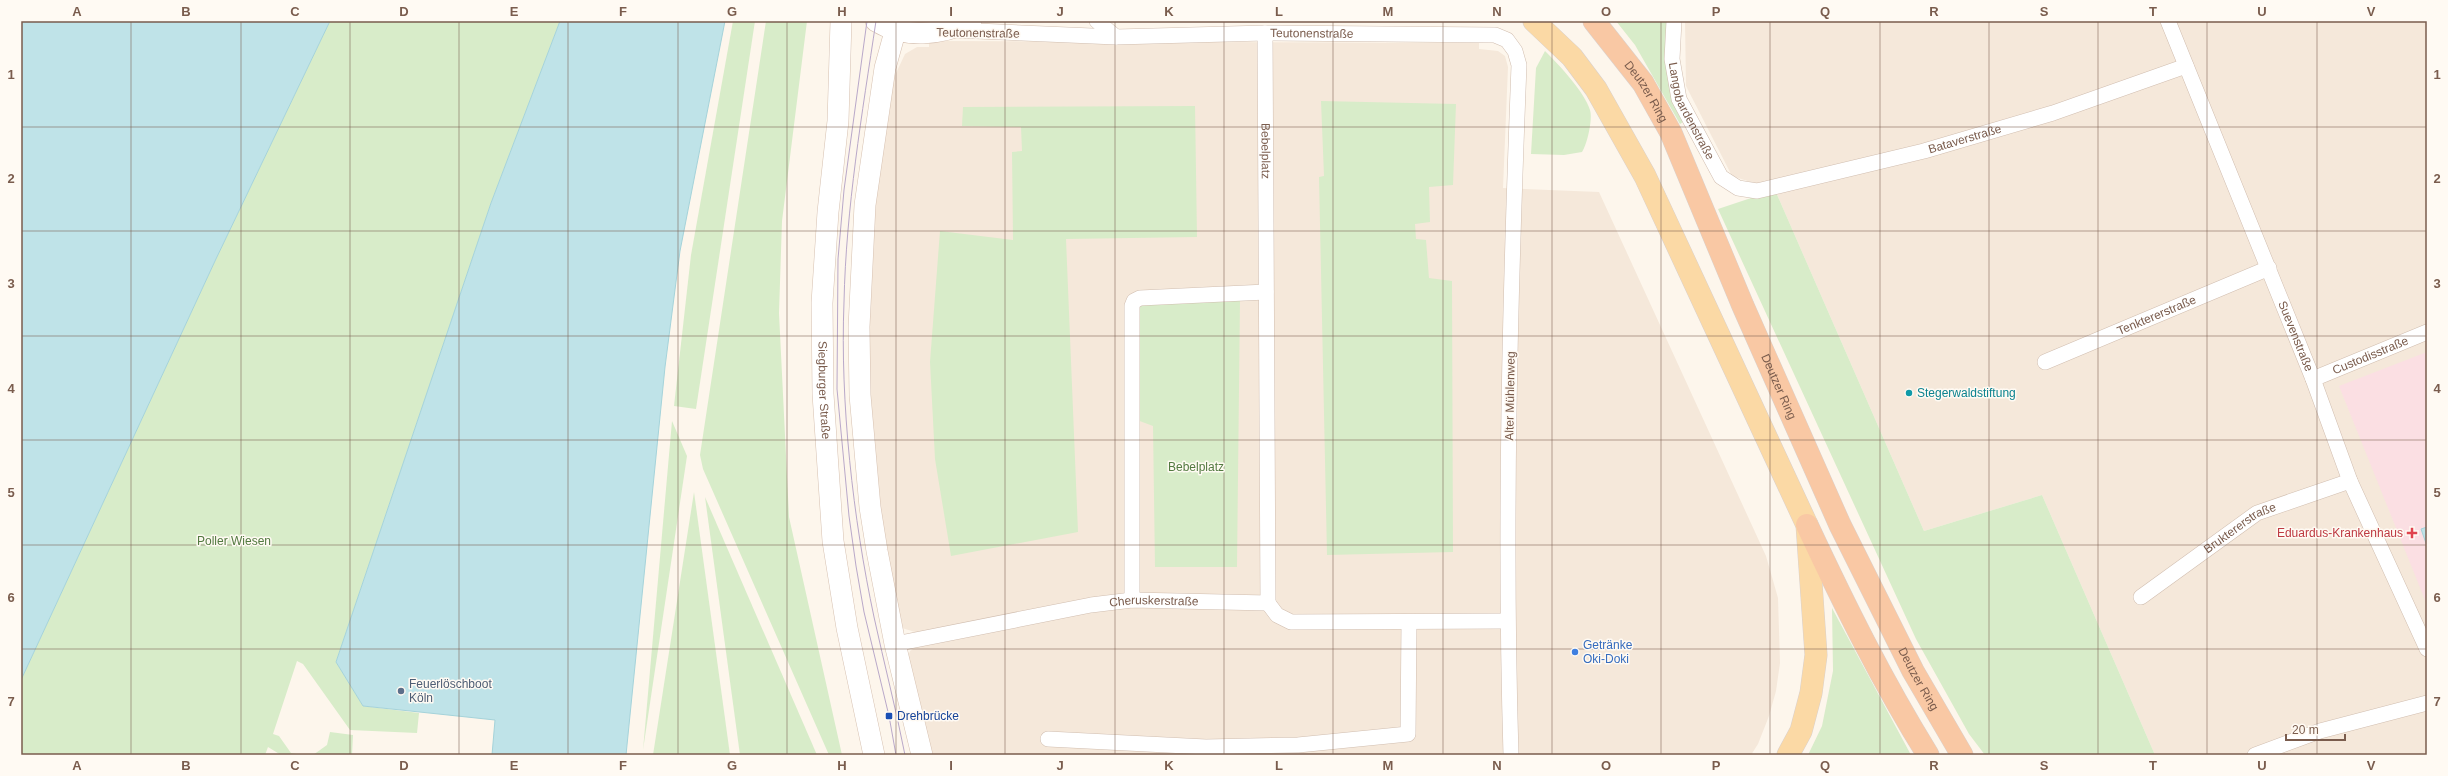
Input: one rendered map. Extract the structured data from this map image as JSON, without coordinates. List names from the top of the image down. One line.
{"streets":{"highway":["Deutzer Ring"],"main road":["Teutonenstraße","Siegburger Straße"],"street":["Langobardenstraße","Bataverstraße","Bebelplatz","Tenktererstraße","Suevenstraße","Custodisstraße","Alter Mühlenweg","Bruktererstraße","Cheruskerstraße"]},"crossings":[["Teutonenstraße","Bebelplatz"],["Teutonenstraße","Alter Mühlenweg"],["Langobardenstraße","Bataverstraße"],["Bataverstraße","Suevenstraße"],["Bebelplatz","Cheruskerstraße"],["Tenktererstraße","Suevenstraße"],["Suevenstraße","Custodisstraße"],["Suevenstraße","Bruktererstraße"]],"parks":["Bebelplatz","Poller Wiesen"],"places":{"other":["Stegerwaldstiftung","Getränke Oki-Doki","Feuerlöschboot Köln"],"health":["Eduardus-Krankenhaus"],"transit":["Drehbrücke"]},"scale_bar":"20 m","grid":{"columns":["A","B","C","D","E","F","G","H","I","J","K","L","M","N","O","P","Q","R","S","T","U","V"],"rows":["1","2","3","4","5","6","7"]}}
